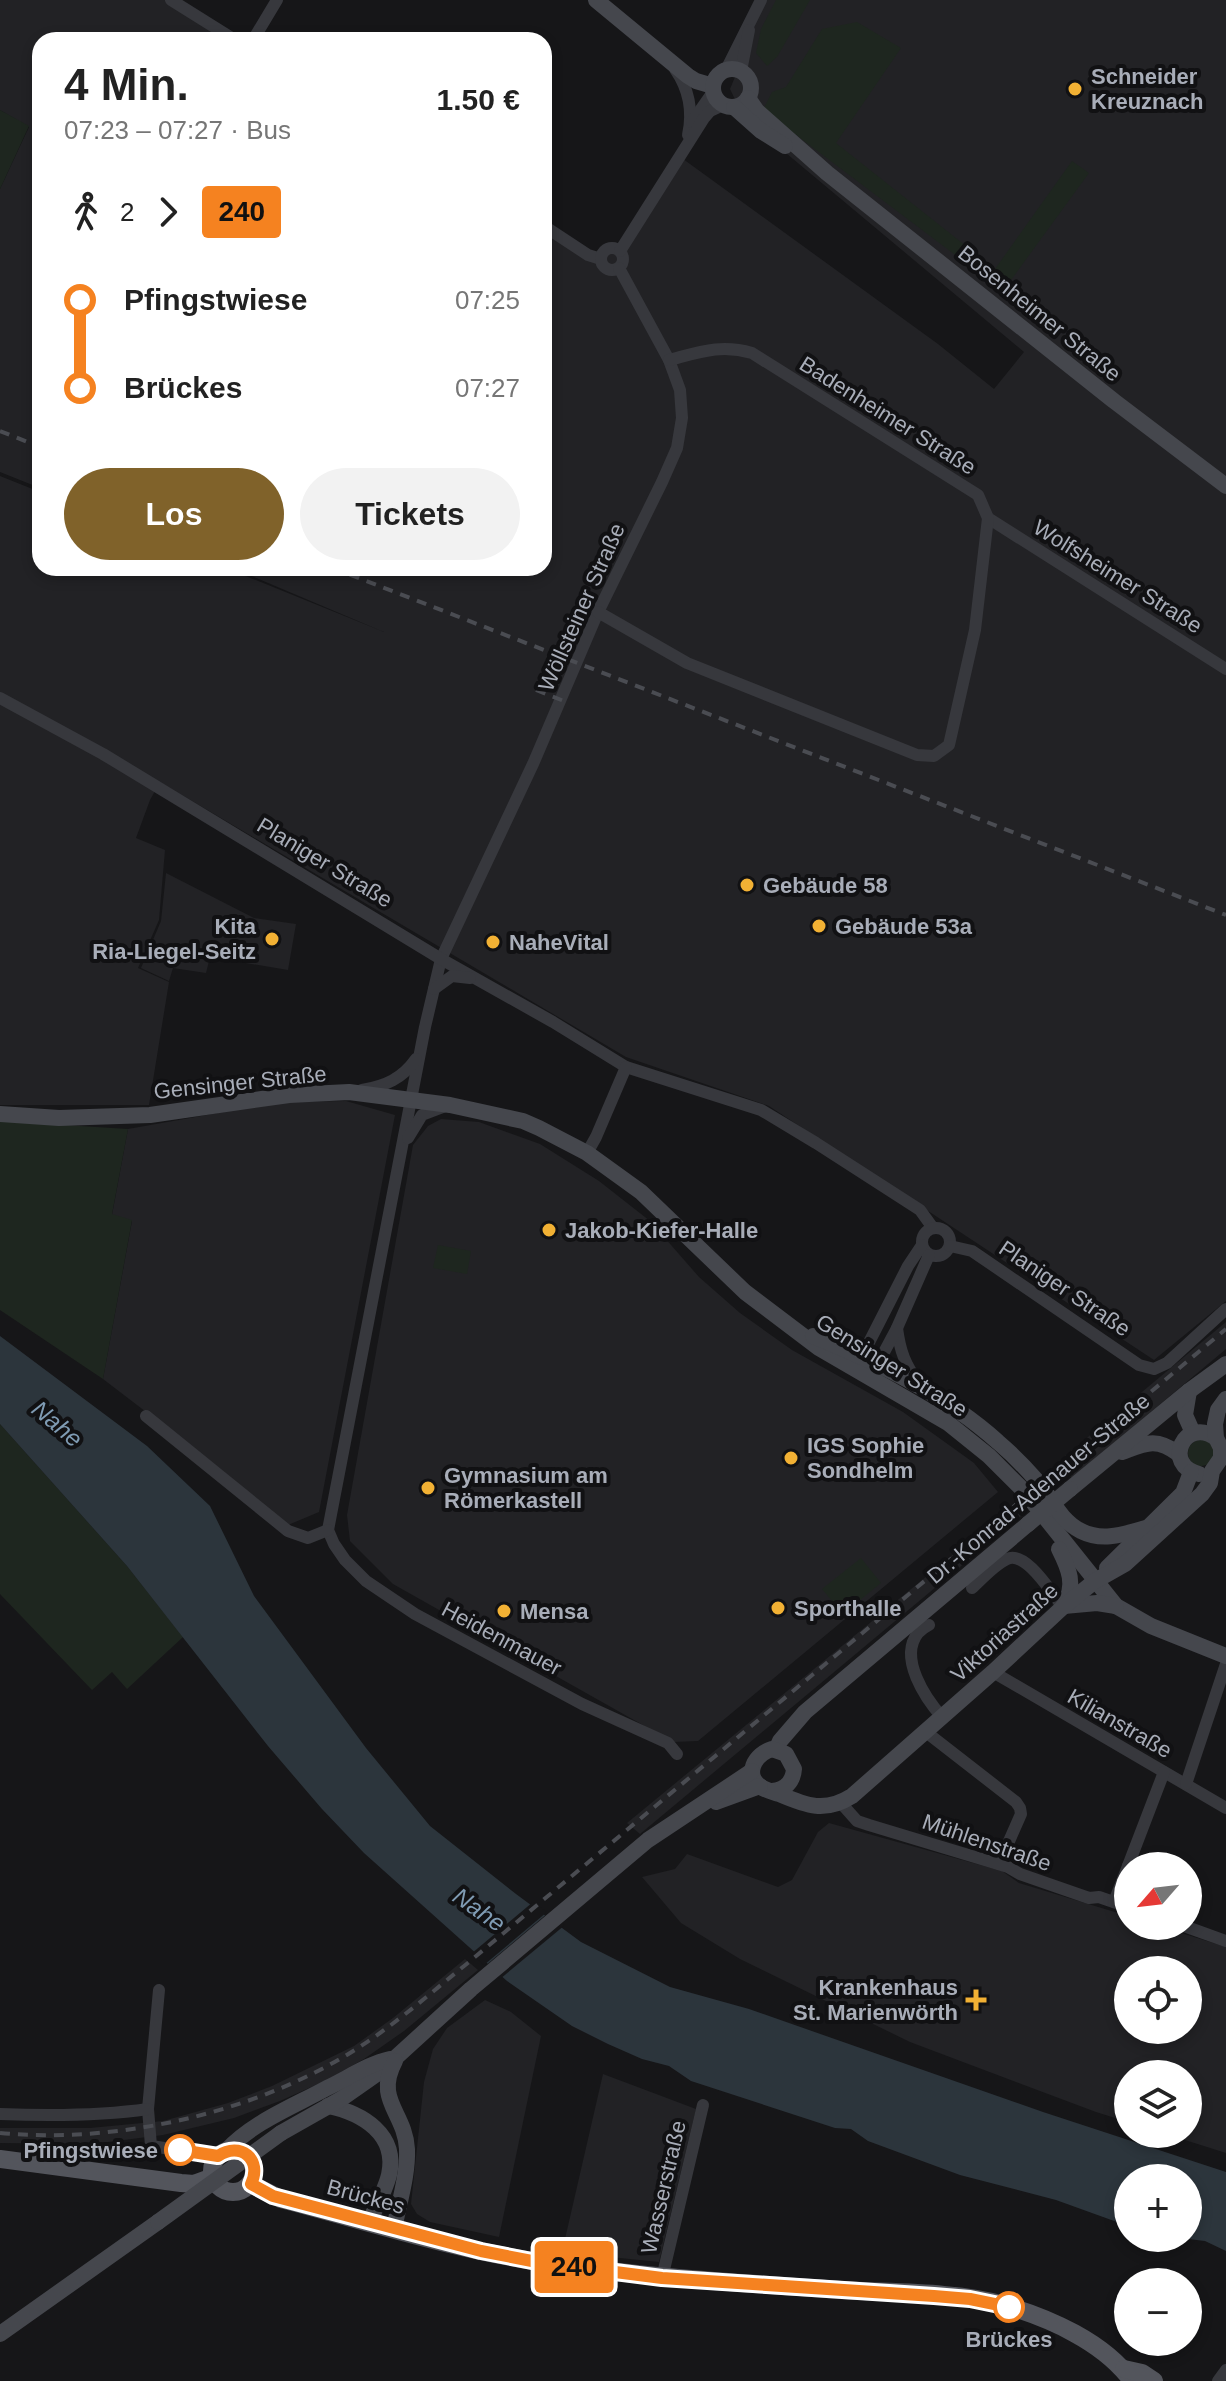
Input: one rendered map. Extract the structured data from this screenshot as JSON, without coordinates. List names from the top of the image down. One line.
{"streets":{"main road":["Brückes"],"street":["Bosenheimer Straße","Badenheimer Straße","Wolfsheimer Straße","Wöllsteiner Straße","Planiger Straße","Gensinger Straße","Dr.-Konrad-Adenauer-Straße","Viktoriastraße","Heidenmauer","Kilianstraße","Mühlenstraße","Wasserstraße"]},"crossings":[["Badenheimer Straße","Wolfsheimer Straße"],["Badenheimer Straße","Wöllsteiner Straße"],["Wöllsteiner Straße","Planiger Straße"],["Gensinger Straße","Viktoriastraße"],["Dr.-Konrad-Adenauer-Straße","Viktoriastraße"],["Viktoriastraße","Kilianstraße"],["Viktoriastraße","Mühlenstraße"],["Wasserstraße","Brückes"]],"water":["Nahe"],"places":{"other":["Schneider Kreuznach","Gebäude 58","Gebäude 53a","Kita Ria-Liegel-Seitz","NaheVital","Jakob-Kiefer-Halle","IGS Sophie Sondhelm","Gymnasium am Römerkastell","Sporthalle","Mensa","Pfingstwiese","Brückes"],"health":["Krankenhaus St. Marienwörth"]},"lines":["bus line 240"],"north":"bottom left","page":{"on_map":"240","heading":["4 Min.","07:23 – 07:27 · Bus","1.50 €"],"legs":["2","240"],"list":[{"name":"Pfingstwiese","value":"07:25"},{"name":"Brückes","value":"07:27"}],"buttons":["Los","Tickets"],"map_buttons":["+","−"]}}
